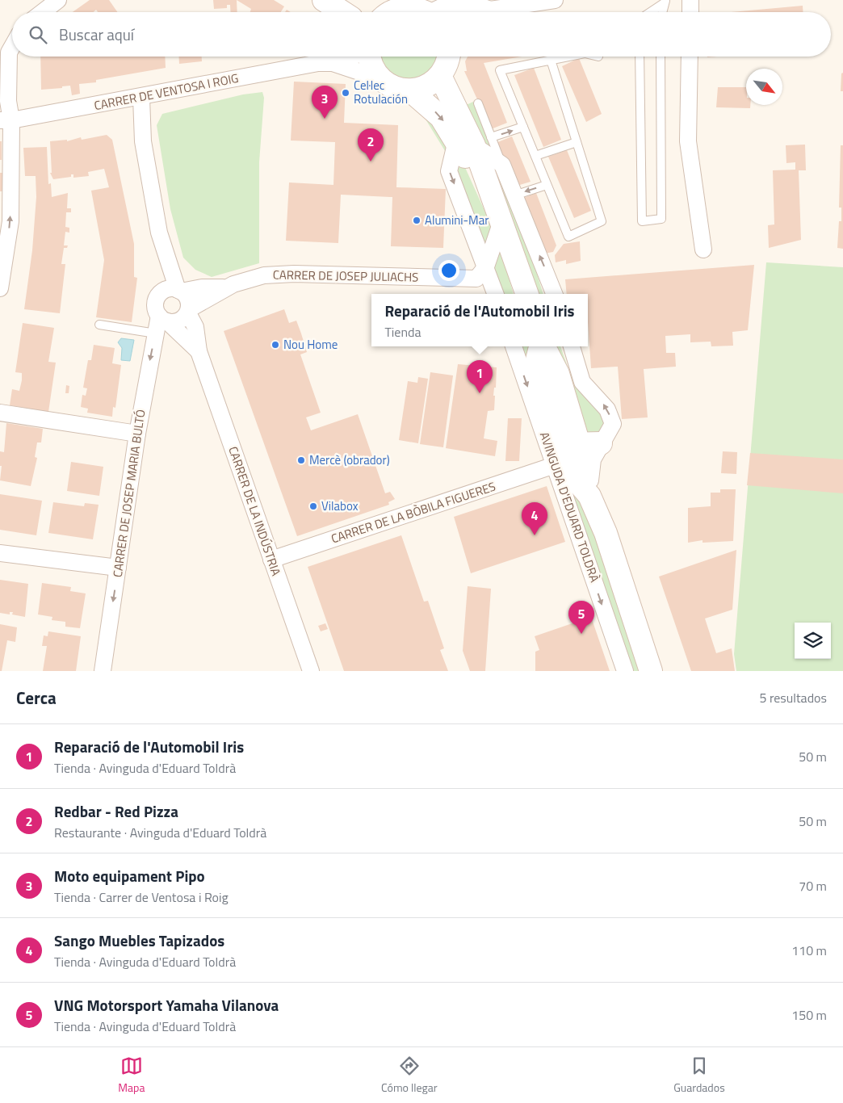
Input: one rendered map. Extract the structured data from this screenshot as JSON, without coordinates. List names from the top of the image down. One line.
{"streets":{"street":["CARRER DE VENTOSA I ROIG","CARRER DE JOSEP JULIACHS","CARRER DE JOSEP MARIA BULTÓ","AVINGUDA D'EDUARD TOLDRÀ","CARRER DE LA INDÚSTRIA","CARRER DE LA BÒBILA FIGUERES"]},"crossings":[["CARRER DE JOSEP JULIACHS","CARRER DE JOSEP MARIA BULTÓ"],["CARRER DE JOSEP JULIACHS","CARRER DE LA INDÚSTRIA"],["CARRER DE JOSEP MARIA BULTÓ","CARRER DE LA INDÚSTRIA"],["AVINGUDA D'EDUARD TOLDRÀ","CARRER DE LA BÒBILA FIGUERES"],["CARRER DE LA INDÚSTRIA","CARRER DE LA BÒBILA FIGUERES"]],"one_way":["CARRER DE JOSEP MARIA BULTÓ"],"places":["Cel·lec Rotulación","Alumini-Mar","Nou Home","Mercè (obrador)","Vilabox"],"north":"bottom right","page":{"search":"Buscar aquí","pins":["3","2","1","4","5"],"popup":["Reparació de l'Automobil Iris","Tienda"],"heading":["Cerca","5 resultados"],"list":[{"mark":"1","name":"Reparació de l'Automobil Iris","note":"Tienda · Avinguda d'Eduard Toldrà","value":"50 m"},{"mark":"2","name":"Redbar - Red Pizza","note":"Restaurante · Avinguda d'Eduard Toldrà","value":"50 m"},{"mark":"3","name":"Moto equipament Pipo","note":"Tienda · Carrer de Ventosa i Roig","value":"70 m"},{"mark":"4","name":"Sango Muebles Tapizados","note":"Tienda · Avinguda d'Eduard Toldrà","value":"110 m"},{"mark":"5","name":"VNG Motorsport Yamaha Vilanova","note":"Tienda · Avinguda d'Eduard Toldrà","value":"150 m"}],"nav":["Mapa","Cómo llegar","Guardados"]}}
